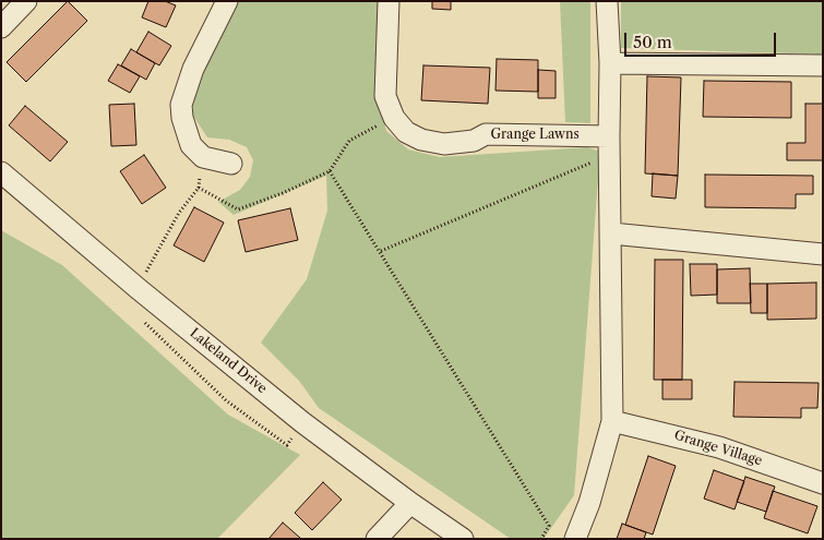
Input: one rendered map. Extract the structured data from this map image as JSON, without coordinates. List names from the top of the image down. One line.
{"streets":{"street":["Grange Lawns","Lakeland Drive","Grange Village"]},"scale_bar":"50 m"}
